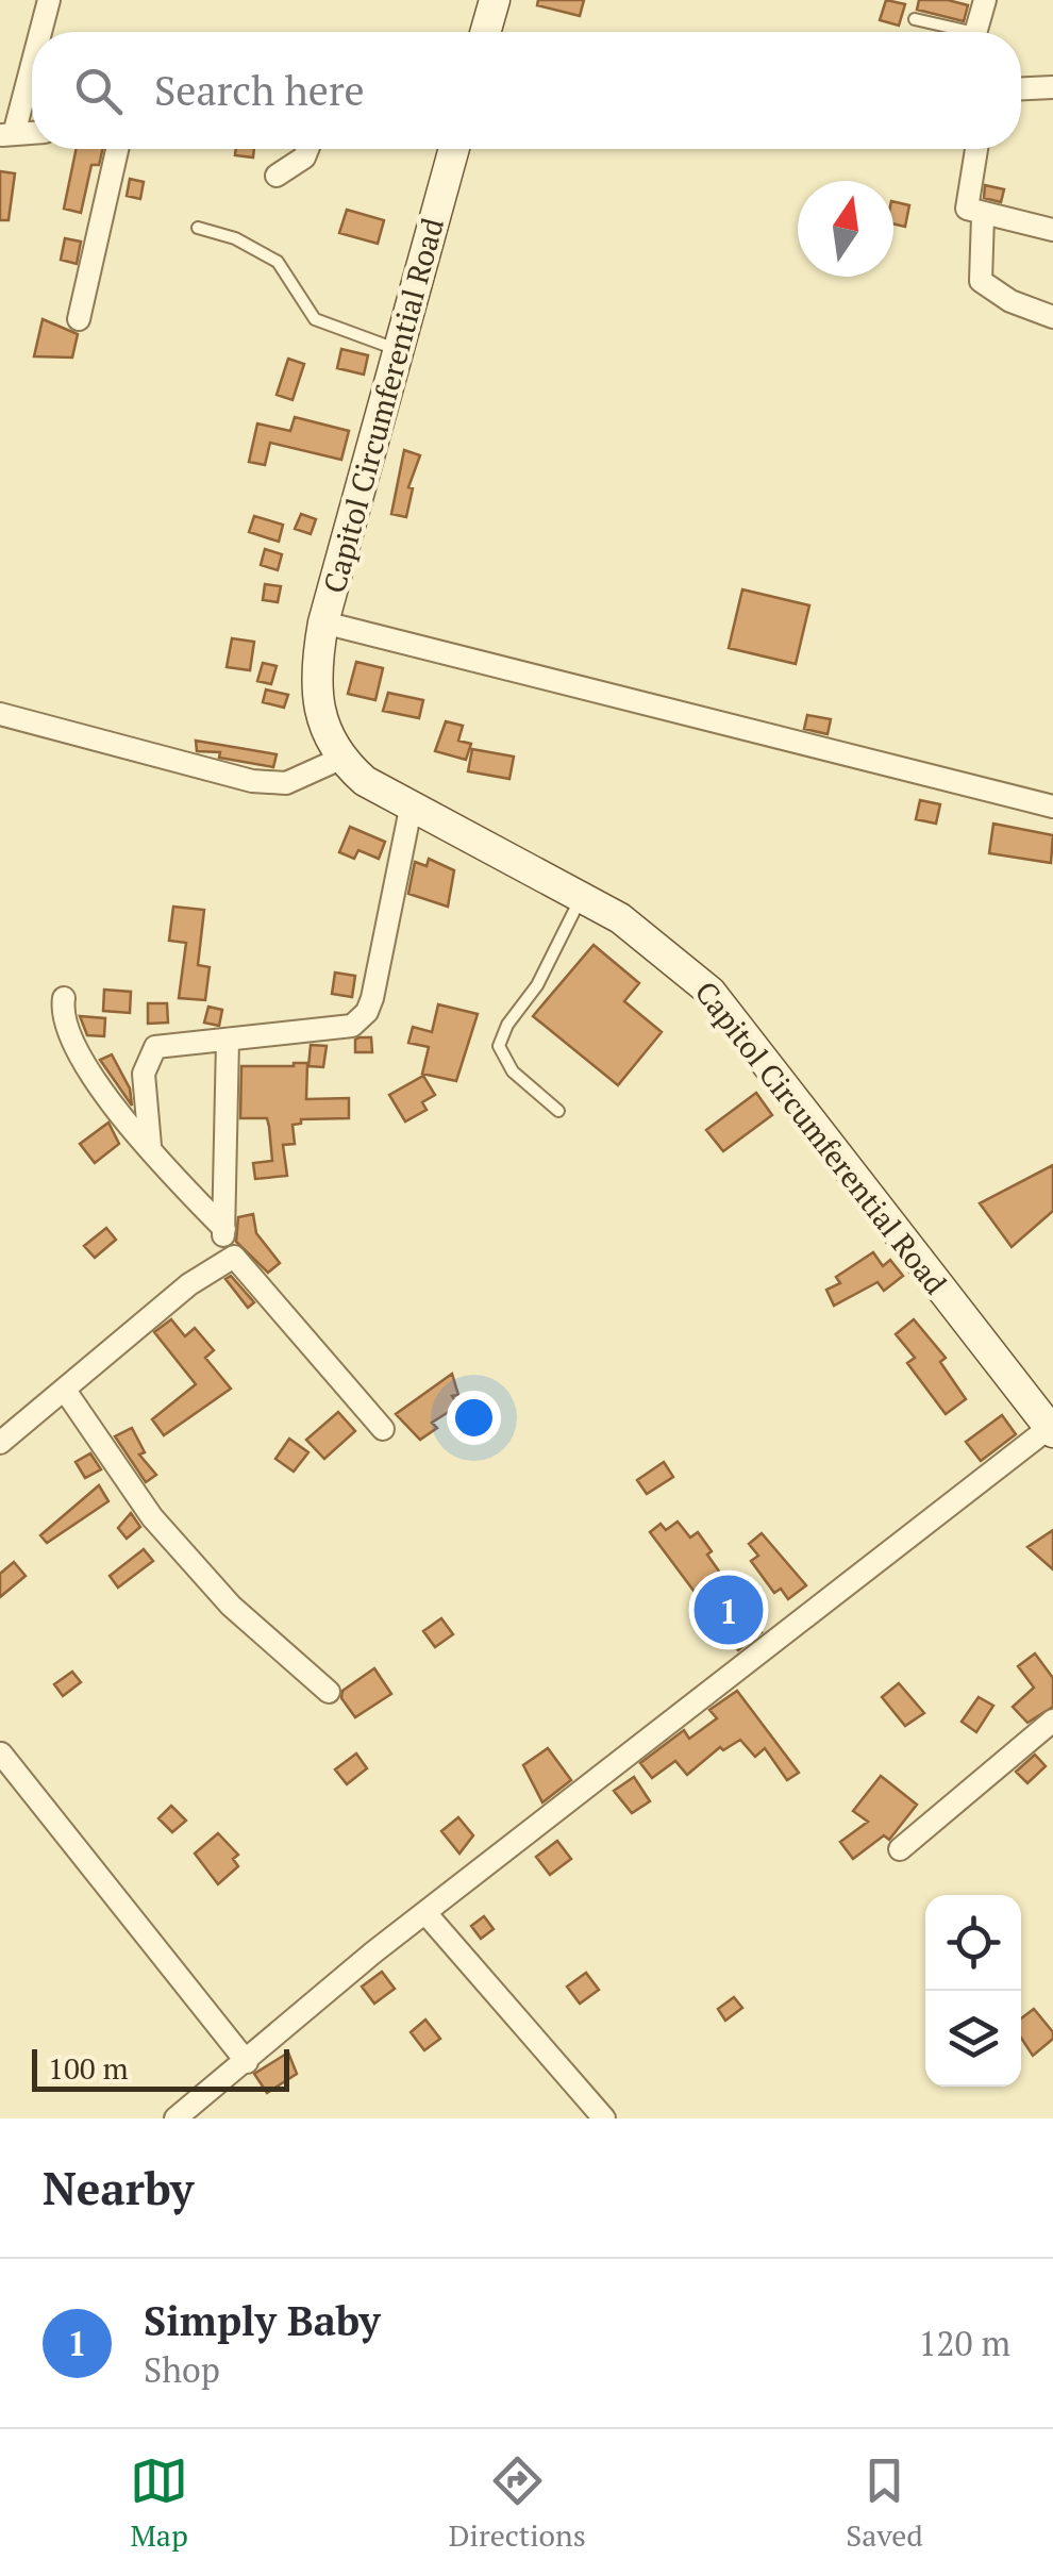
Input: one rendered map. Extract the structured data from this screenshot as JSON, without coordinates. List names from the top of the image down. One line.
{"streets":{"main road":["Capitol Circumferential Road"]},"scale_bar":"100 m","north":"top","page":{"search":"Search here","pins":"1","scale":"100 m","heading":"Nearby","list":[{"mark":"1","name":"Simply Baby","note":"Shop","value":"120 m"}],"nav":["Map","Directions","Saved"]}}
